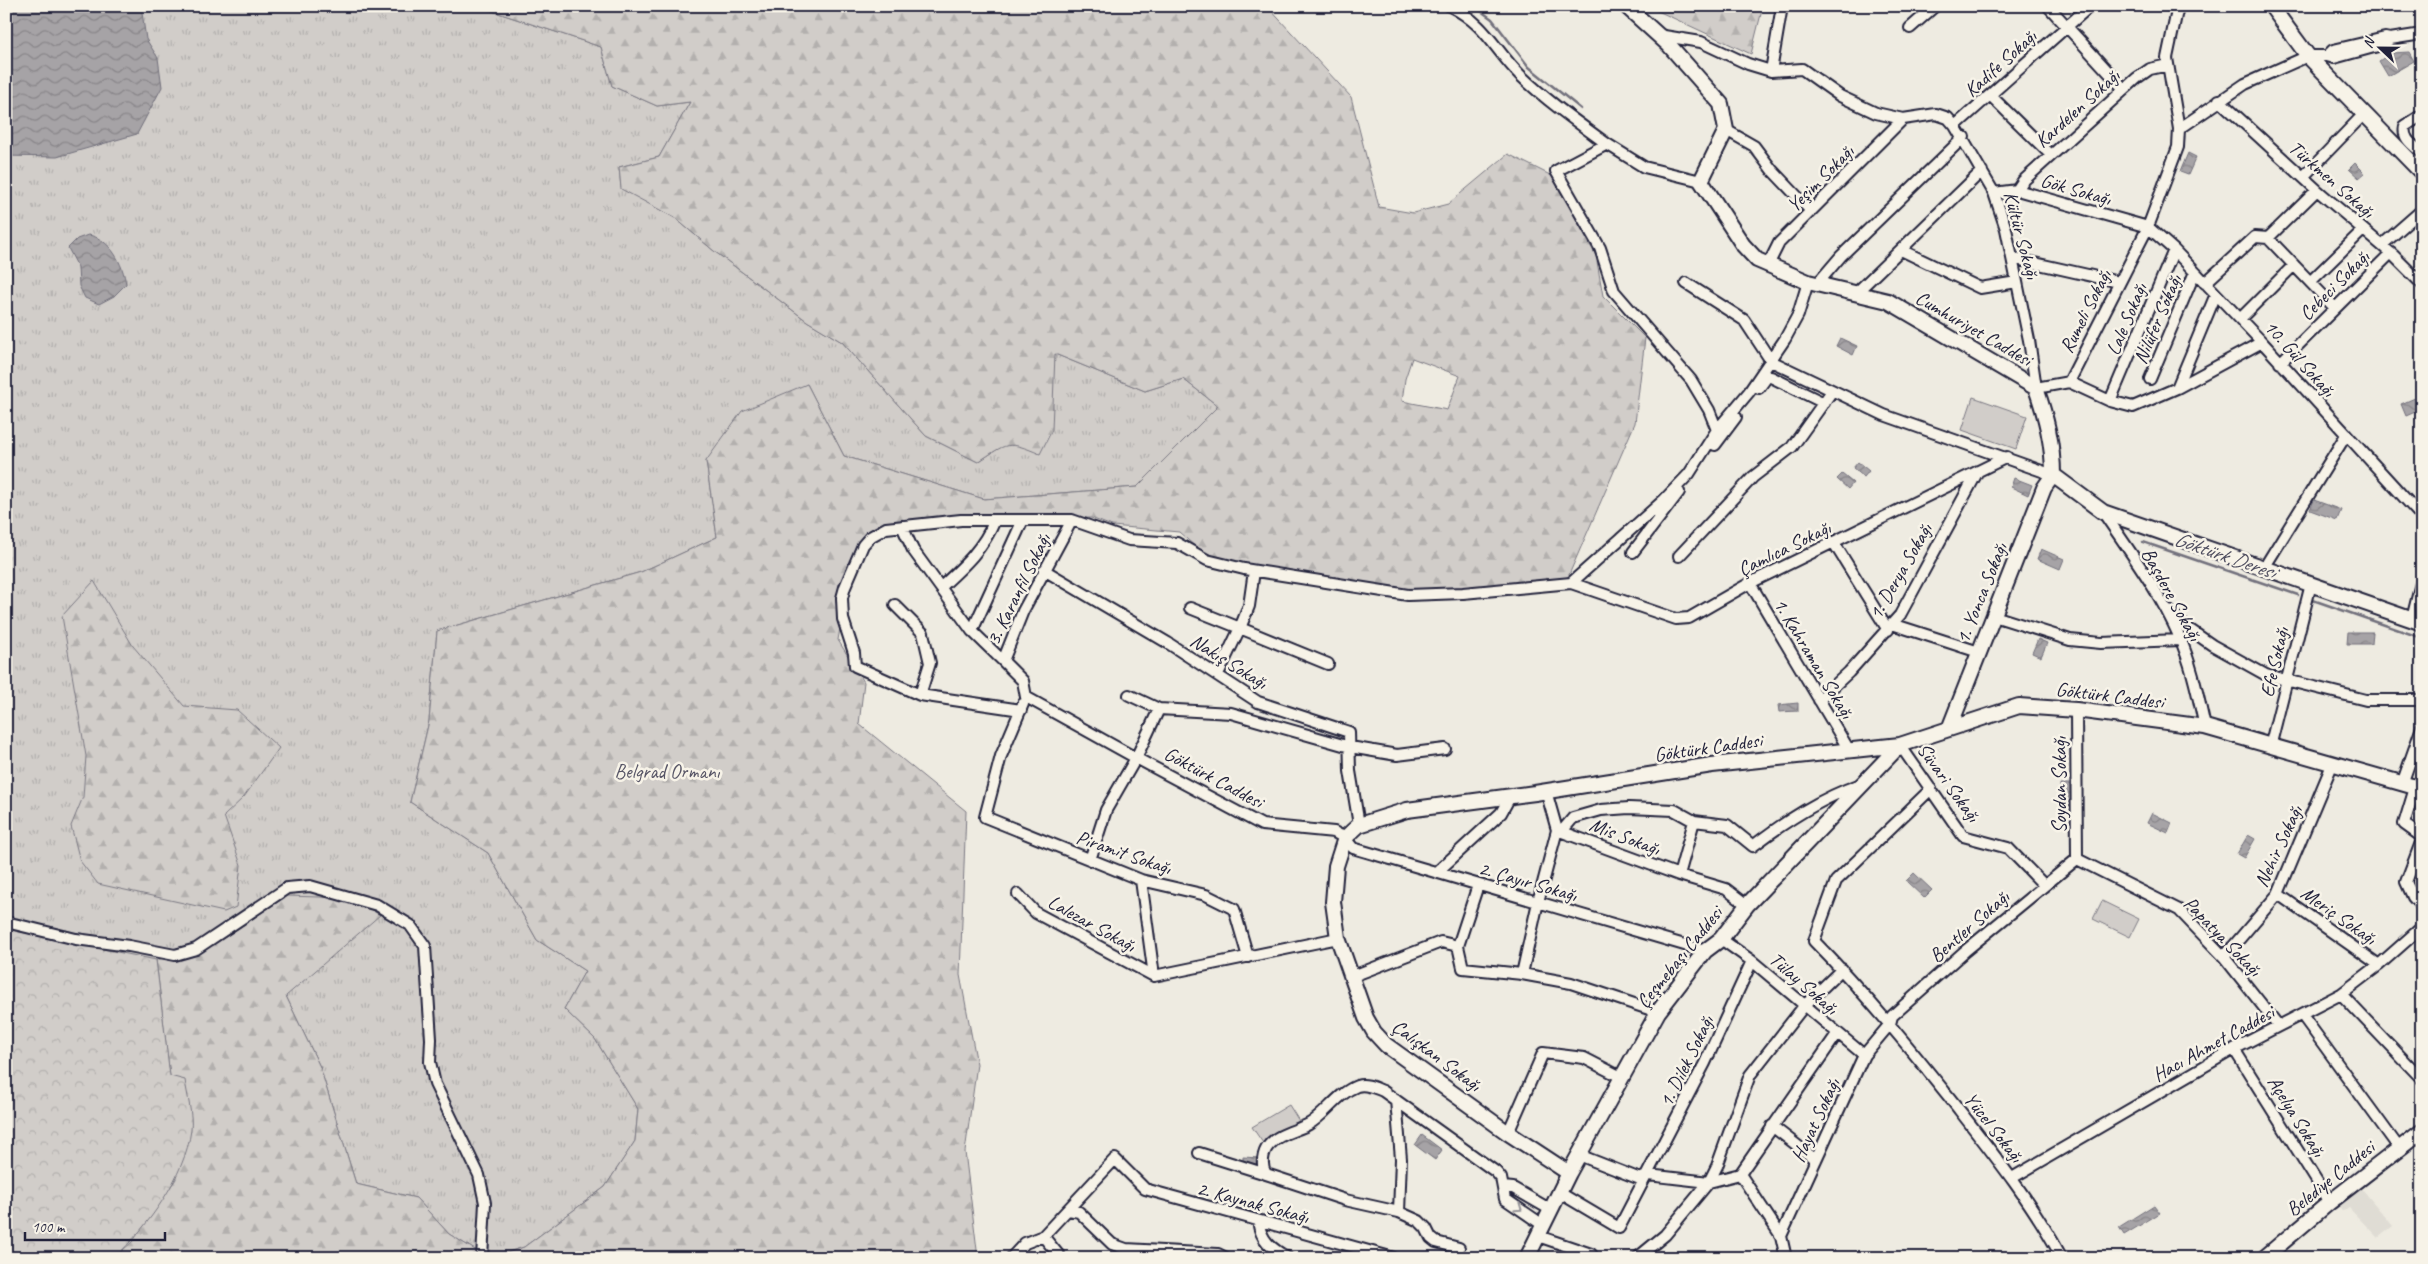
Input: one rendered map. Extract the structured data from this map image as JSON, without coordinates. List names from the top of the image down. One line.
{"streets":{"main road":["Cumhuriyet Caddesi","1. Yonca Sokağı","Göktürk Caddesi","Çeşmebaşı Caddesi","Çalışkan Sokağı","Belediye Caddesi"],"street":["Kadife Sokağı","Kardelen Sokağı","Yeşim Sokağı","Türkmen Sokağı","Gök Sokağı","Kültür Sokağı","Cebeci Sokağı","Rumeli Sokağı","Lale Sokağı","Nilüfer Sokağı","10. Gül Sokağı","Çamlıca Sokağı","1. Derya Sokağı","3. Karanfil Sokağı","Başdere Sokağı","1. Kahraman Sokağı","Nakış Sokağı","Efe Sokağı","Süvari Sokağı","Soydan Sokağı","Mis Sokağı","Nehir Sokağı","Piramit Sokağı","2. Çayır Sokağı","Meriç Sokağı","Lalezar Sokağı","Bentler Sokağı","Papatya Sokağı","Tülay Sokağı","Hacı Ahmet Caddesi","1. Dilek Sokağı","Açelya Sokağı","Hayat Sokağı","Yücel Sokağı","2. Kaynak Sokağı"]},"crossings":[["Kadife Sokağı","Kültür Sokağı"],["Kardelen Sokağı","Gök Sokağı"],["Yeşim Sokağı","Kültür Sokağı"],["Yeşim Sokağı","Cumhuriyet Caddesi"],["Türkmen Sokağı","Cebeci Sokağı"],["Gök Sokağı","Kültür Sokağı"],["Gök Sokağı","Rumeli Sokağı"],["Gök Sokağı","10. Gül Sokağı"],["Kültür Sokağı","Rumeli Sokağı"],["Kültür Sokağı","Cumhuriyet Caddesi"],["Cebeci Sokağı","10. Gül Sokağı"],["Rumeli Sokağı","Cumhuriyet Caddesi"],["Rumeli Sokağı","10. Gül Sokağı"],["Lale Sokağı","10. Gül Sokağı"],["Nilüfer Sokağı","10. Gül Sokağı"],["Cumhuriyet Caddesi","1. Yonca Sokağı"],["Çamlıca Sokağı","1. Derya Sokağı"],["Çamlıca Sokağı","1. Kahraman Sokağı"],["1. Derya Sokağı","1. Kahraman Sokağı"],["3. Karanfil Sokağı","Nakış Sokağı"],["3. Karanfil Sokağı","Göktürk Caddesi"],["1. Yonca Sokağı","Göktürk Caddesi"],["Başdere Sokağı","Göktürk Caddesi"],["1. Kahraman Sokağı","Göktürk Caddesi"],["Nakış Sokağı","Göktürk Caddesi"],["Efe Sokağı","Göktürk Caddesi"],["Göktürk Caddesi","Süvari Sokağı"],["Göktürk Caddesi","Soydan Sokağı"],["Göktürk Caddesi","Nehir Sokağı"],["Göktürk Caddesi","2. Çayır Sokağı"],["Göktürk Caddesi","Çeşmebaşı Caddesi"],["Göktürk Caddesi","Çalışkan Sokağı"],["Süvari Sokağı","Bentler Sokağı"],["Süvari Sokağı","Çeşmebaşı Caddesi"],["Süvari Sokağı","Yücel Sokağı"],["Soydan Sokağı","Bentler Sokağı"],["Soydan Sokağı","Papatya Sokağı"],["Mis Sokağı","Çeşmebaşı Caddesi"],["Nehir Sokağı","Meriç Sokağı"],["Nehir Sokağı","Papatya Sokağı"],["2. Çayır Sokağı","Çeşmebaşı Caddesi"],["2. Çayır Sokağı","Çalışkan Sokağı"],["Meriç Sokağı","Hacı Ahmet Caddesi"],["Bentler Sokağı","Papatya Sokağı"],["Bentler Sokağı","Hayat Sokağı"],["Bentler Sokağı","Yücel Sokağı"],["Papatya Sokağı","Hacı Ahmet Caddesi"],["Çeşmebaşı Caddesi","Tülay Sokağı"],["Çeşmebaşı Caddesi","Çalışkan Sokağı"],["Çeşmebaşı Caddesi","1. Dilek Sokağı"],["Tülay Sokağı","1. Dilek Sokağı"],["Tülay Sokağı","Hayat Sokağı"],["Hacı Ahmet Caddesi","Açelya Sokağı"],["Hacı Ahmet Caddesi","Yücel Sokağı"],["Açelya Sokağı","Belediye Caddesi"],["Hayat Sokağı","Yücel Sokağı"]],"water":["Göktürk Deresi"],"parks":["Belgrad Ormanı"],"scale_bar":"100 m","north":"left"}
